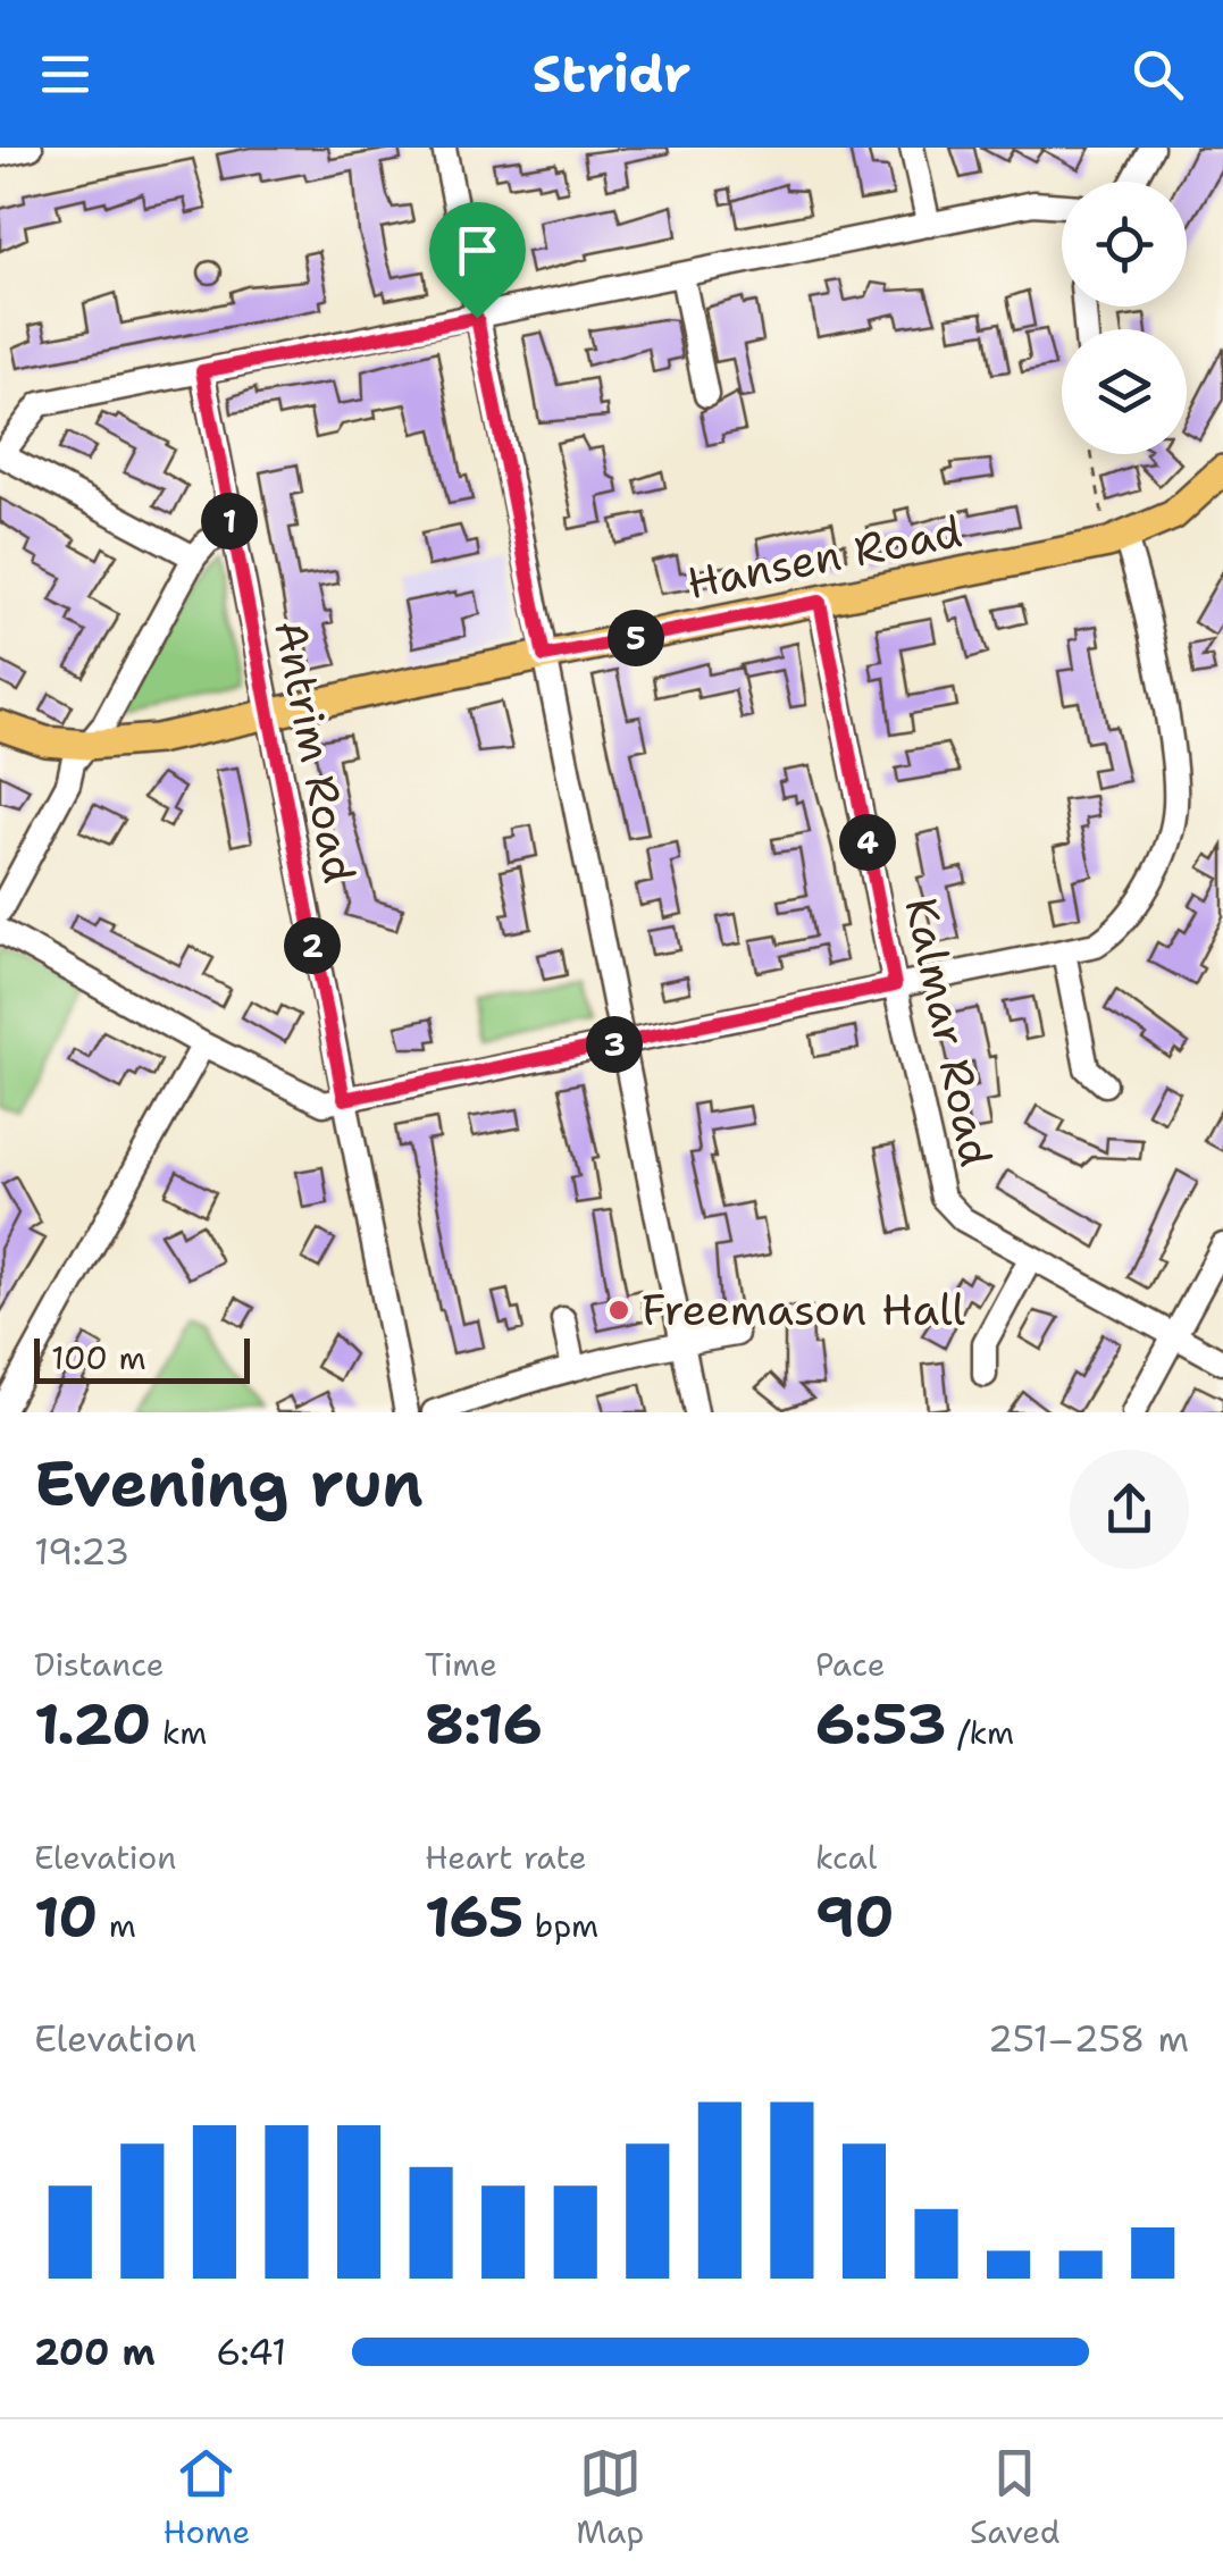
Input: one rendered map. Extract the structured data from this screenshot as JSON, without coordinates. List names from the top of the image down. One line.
{"streets":{"main road":["Hansen Road"],"street":["Antrim Road","Kalmar Road"]},"crossings":[["Hansen Road","Antrim Road"],["Hansen Road","Kalmar Road"]],"places":["Freemason Hall"],"scale_bar":"100 m","page":{"header":"Stridr","pins":["1","5","4","2","3"],"scale":"100 m","heading":["Evening run","19:23"],"stats":[["Distance","1.20 km"],["Time","8:16"],["Pace","6:53 /km"],["Elevation","10 m"],["Heart rate","165 bpm"],["kcal","90"]],"chart":["Elevation","251–258 m"],"list":[{"name":"200 m","note":"6:41"}],"tabs":["Home","Map","Saved"]}}
